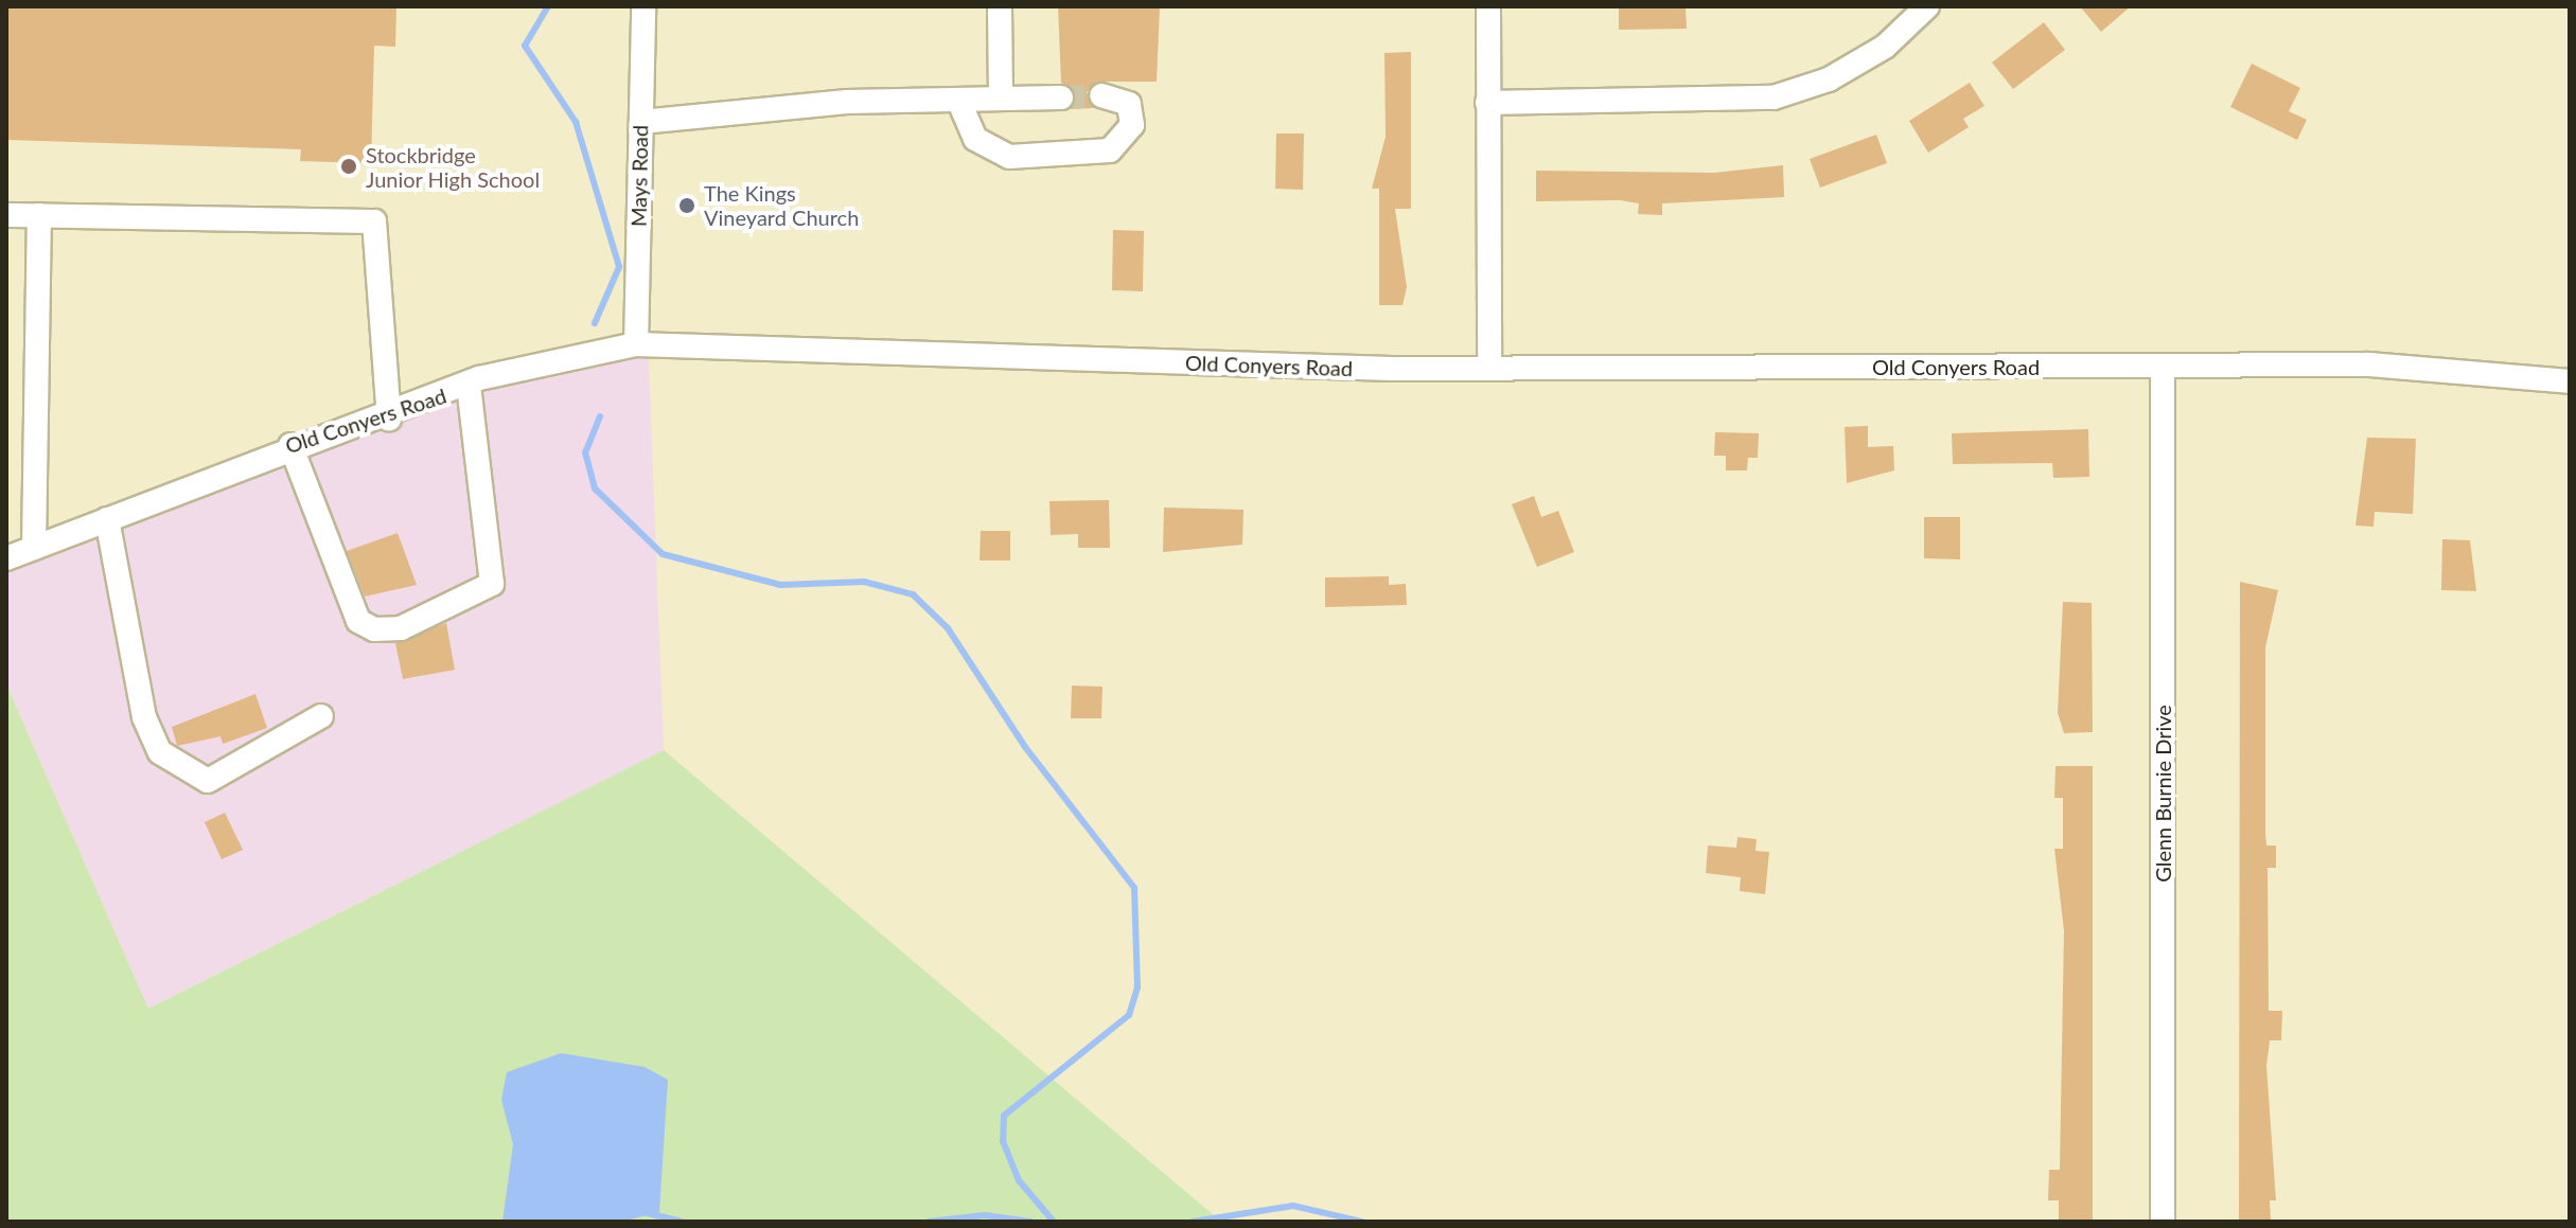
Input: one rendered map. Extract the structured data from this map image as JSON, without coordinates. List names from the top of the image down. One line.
{"streets":{"street":["Mays Road","Old Conyers Road","Glenn Burnie Drive"]},"crossings":[["Mays Road","Old Conyers Road"],["Old Conyers Road","Glenn Burnie Drive"]],"places":["Stockbridge Junior High School","The Kings Vineyard Church"]}
